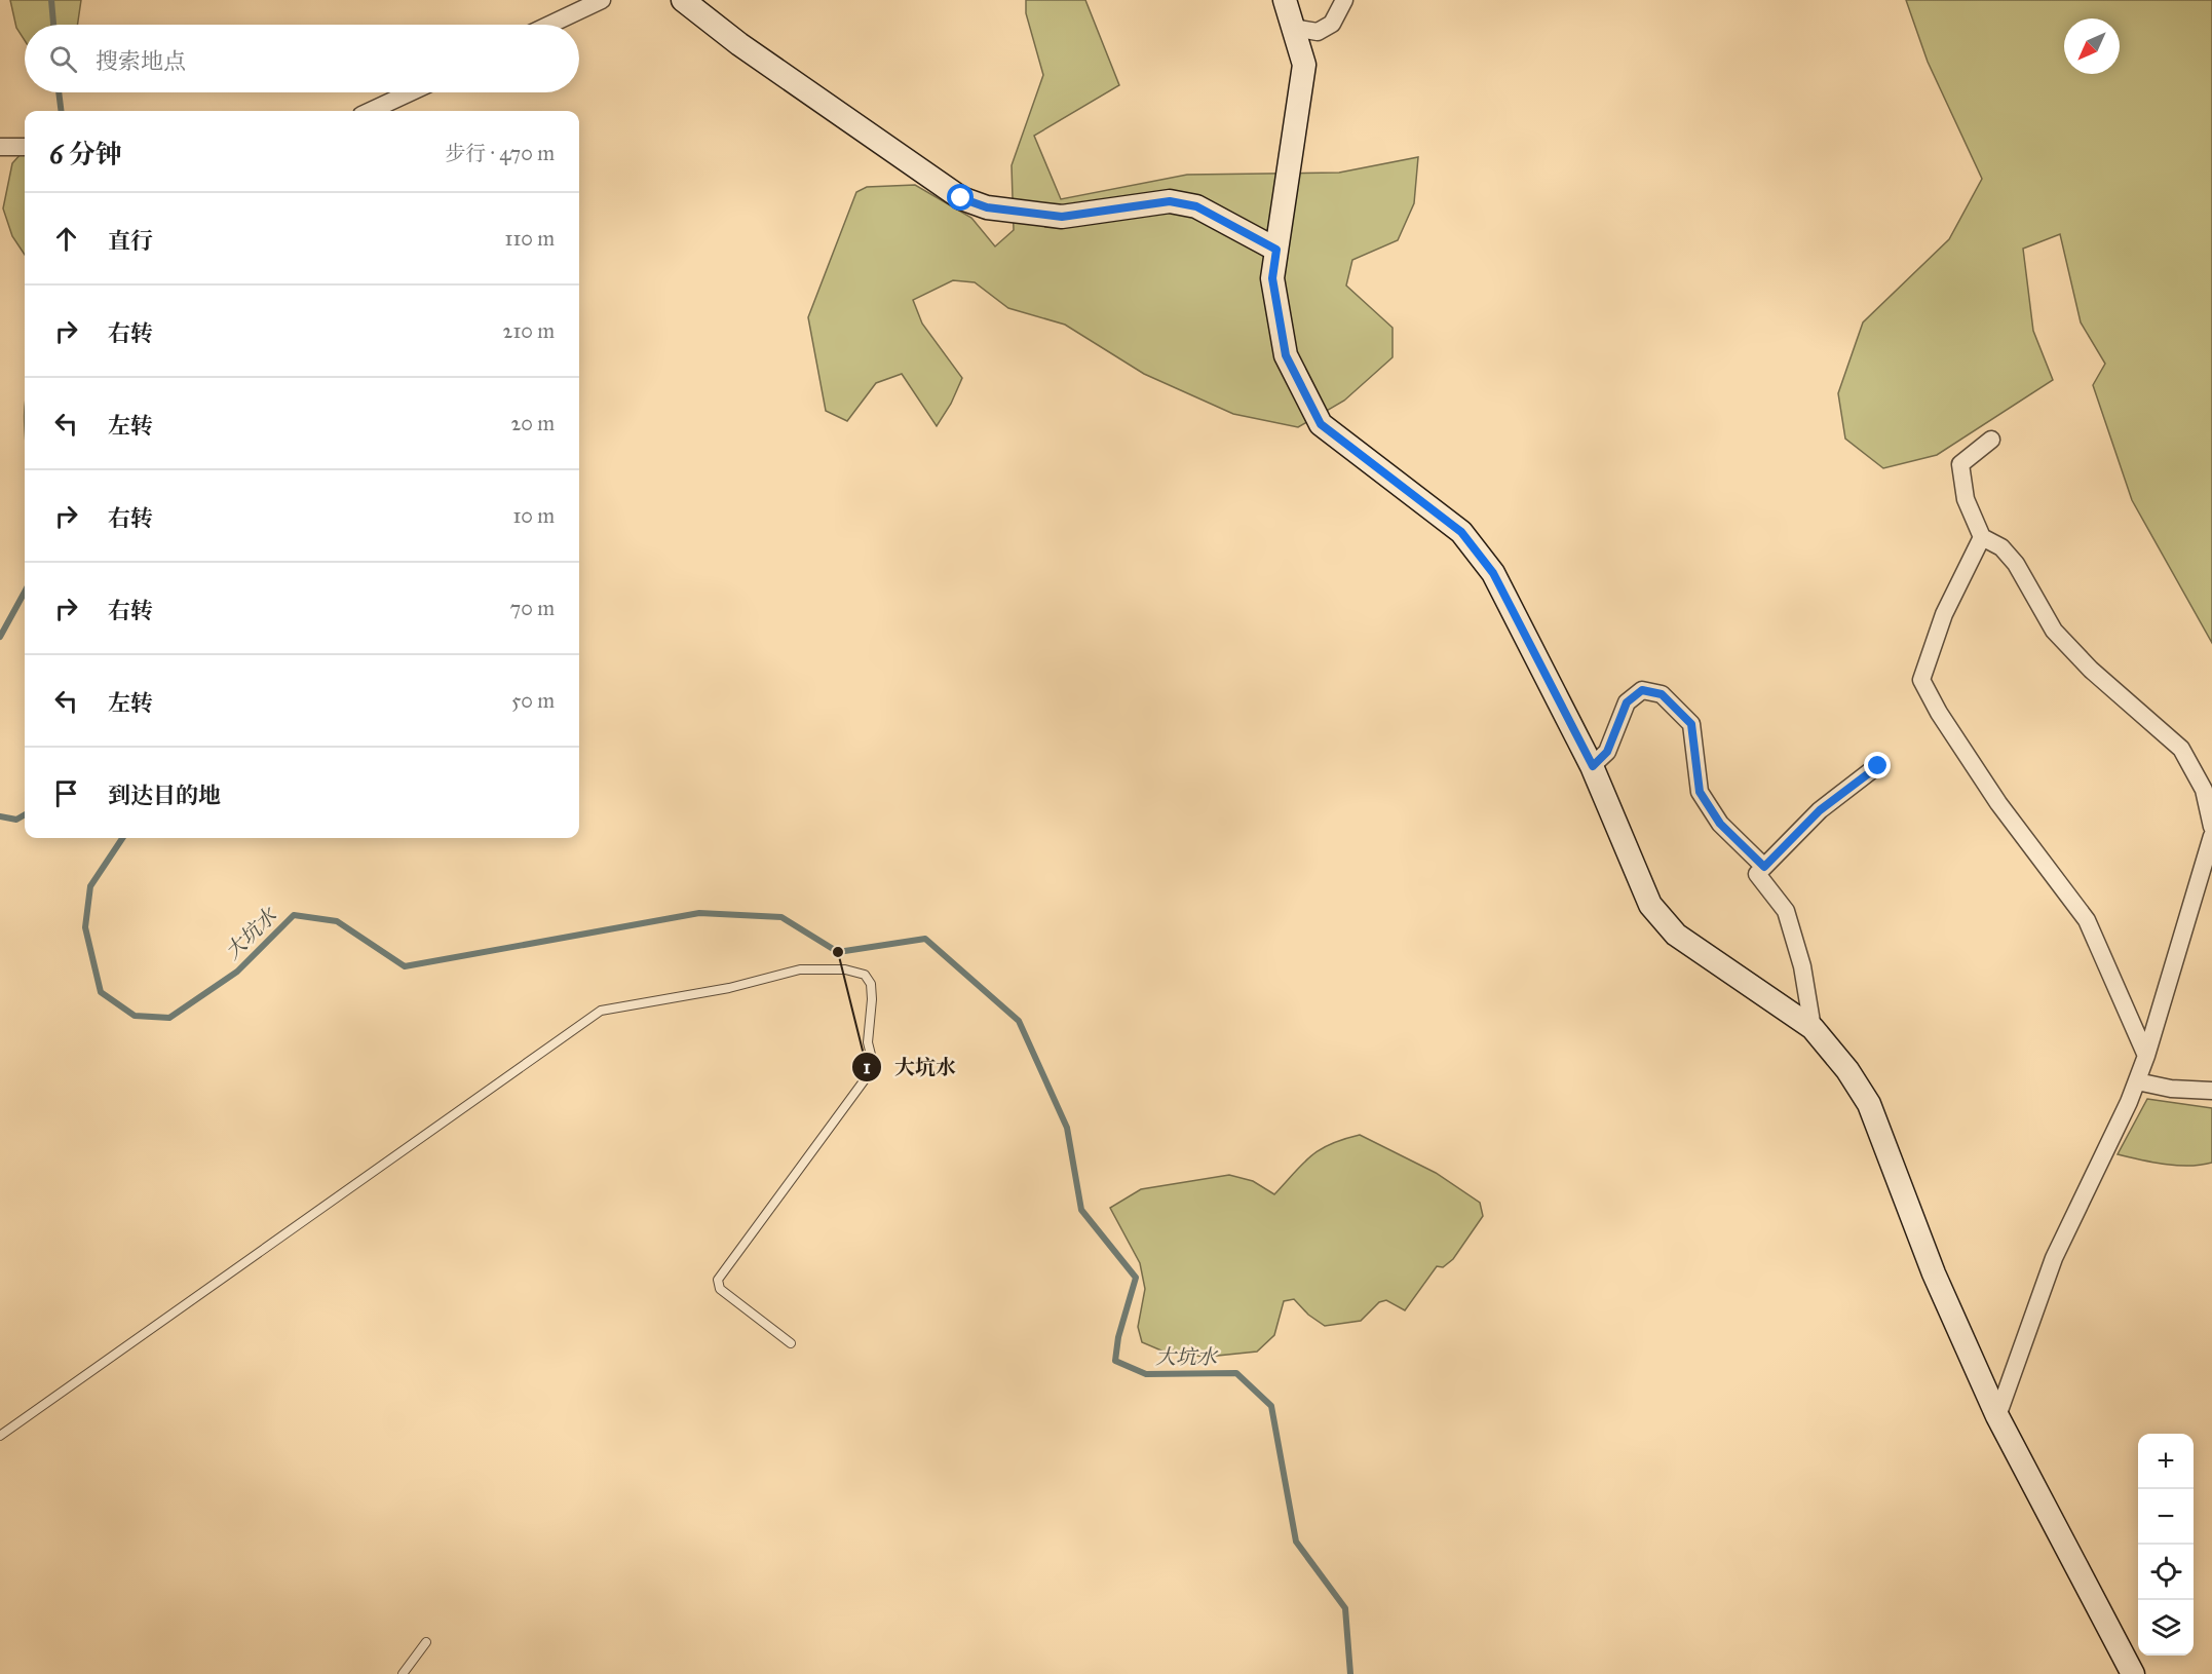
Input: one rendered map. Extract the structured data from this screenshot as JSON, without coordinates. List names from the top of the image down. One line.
{"water":["大坑水"],"places":["大坑水"],"north":"bottom left","page":{"search":"搜索地点","heading":["6 分钟","步行 · 470 m"],"list":[["直行","110 m"],["右转","210 m"],["左转","20 m"],["右转","10 m"],["右转","70 m"],["左转","50 m"],"到达目的地"],"map_buttons":["+","−"]}}
